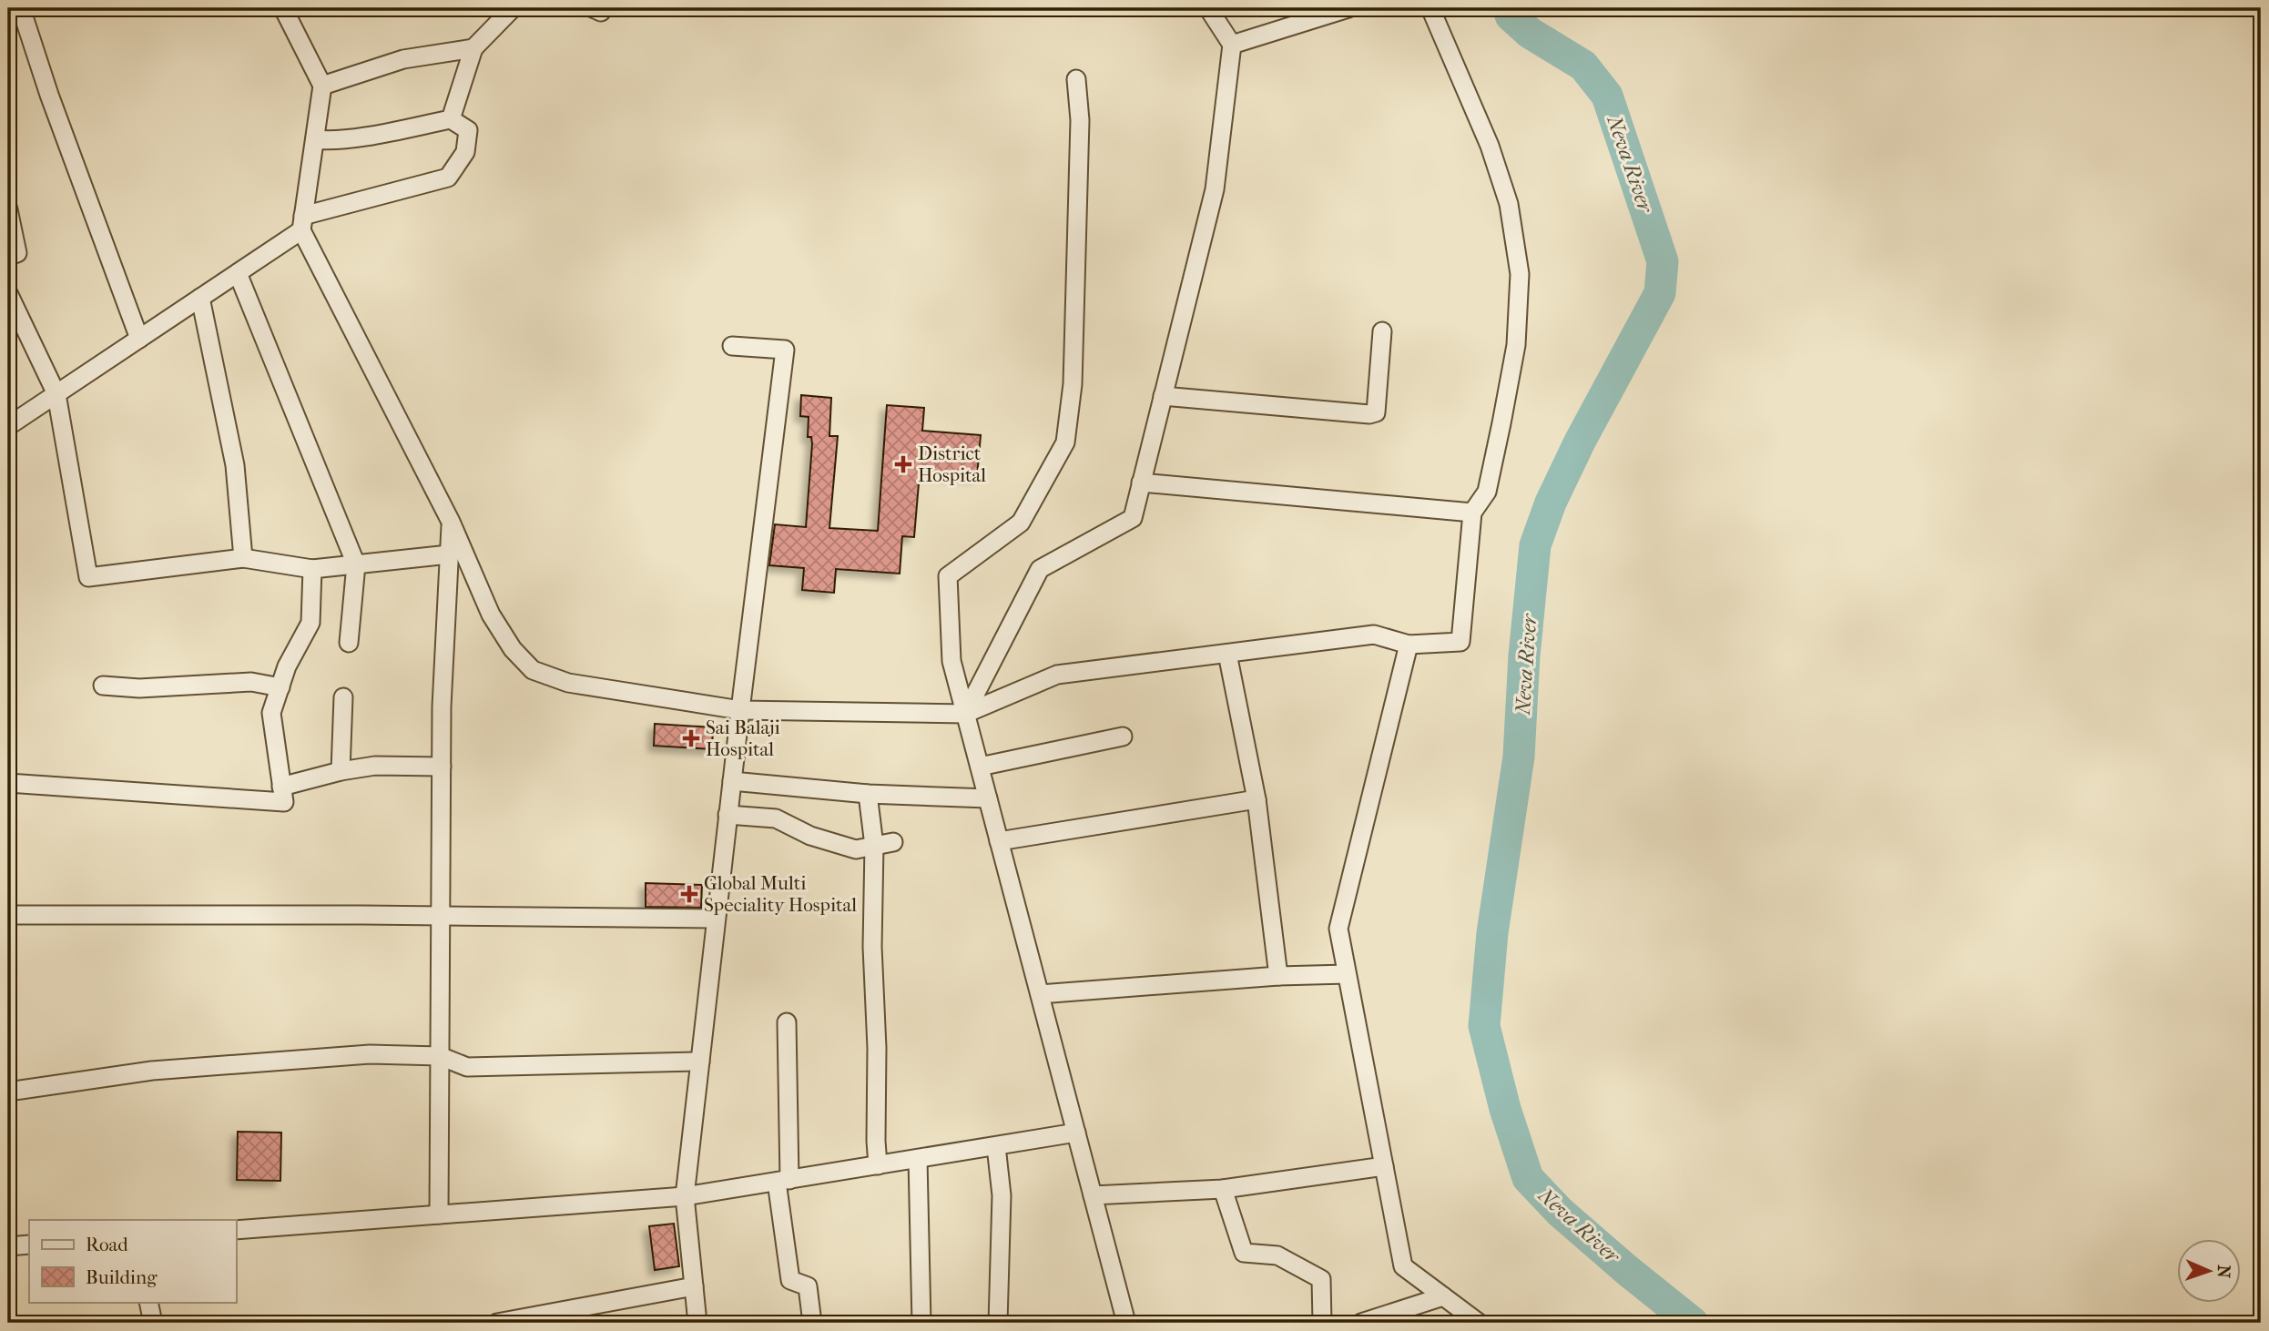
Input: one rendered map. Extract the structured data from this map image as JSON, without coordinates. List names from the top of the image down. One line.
{"water":["Neva River"],"places":{"health":["District Hospital","Sai Balaji Hospital","Global Multi Speciality Hospital"]},"legend":["Road","Building"],"north":"right"}
